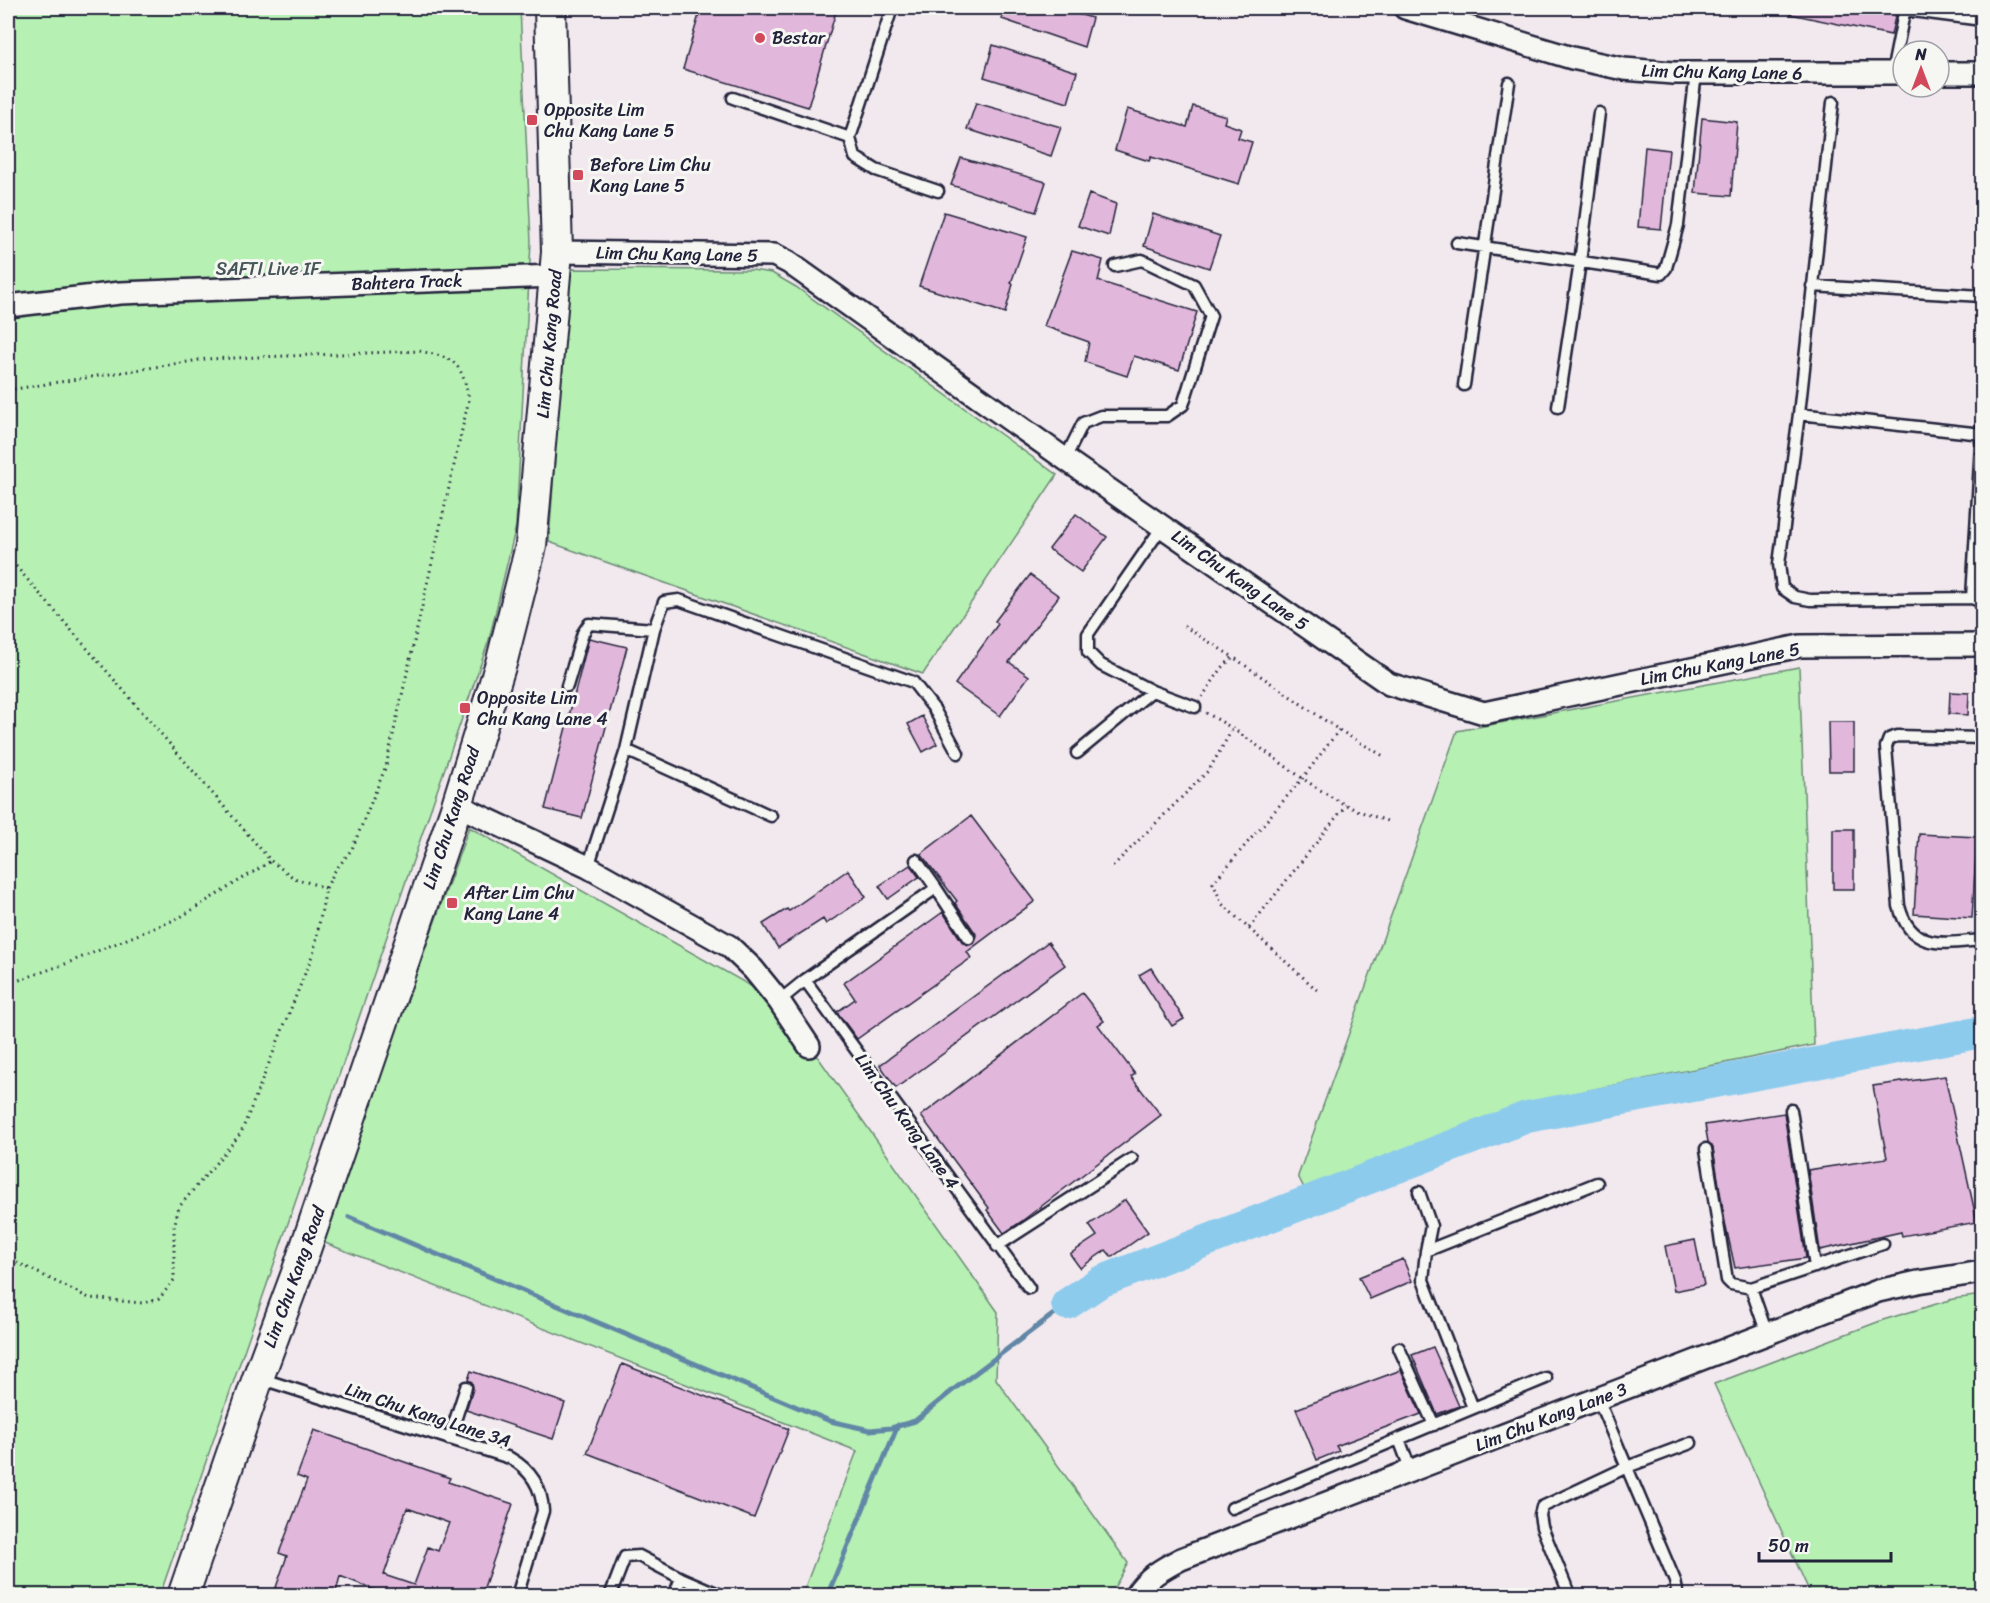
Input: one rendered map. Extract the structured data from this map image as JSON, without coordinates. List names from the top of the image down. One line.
{"streets":{"main road":["Lim Chu Kang Road"],"street":["Lim Chu Kang Lane 6","Lim Chu Kang Lane 5","Bahtera Track","Lim Chu Kang Lane 3"],"lane":["Lim Chu Kang Lane 4","Lim Chu Kang Lane 3A"]},"crossings":[["Lim Chu Kang Lane 5","Bahtera Track"],["Lim Chu Kang Lane 5","Lim Chu Kang Road"],["Bahtera Track","Lim Chu Kang Road"],["Lim Chu Kang Road","Lim Chu Kang Lane 3A"]],"parks":["SAFTI Live IF"],"places":{"other":["Bestar"],"transit":["Opposite Lim Chu Kang Lane 5","Before Lim Chu Kang Lane 5","Opposite Lim Chu Kang Lane 4","After Lim Chu Kang Lane 4"]},"scale_bar":"50 m","north":"top"}
